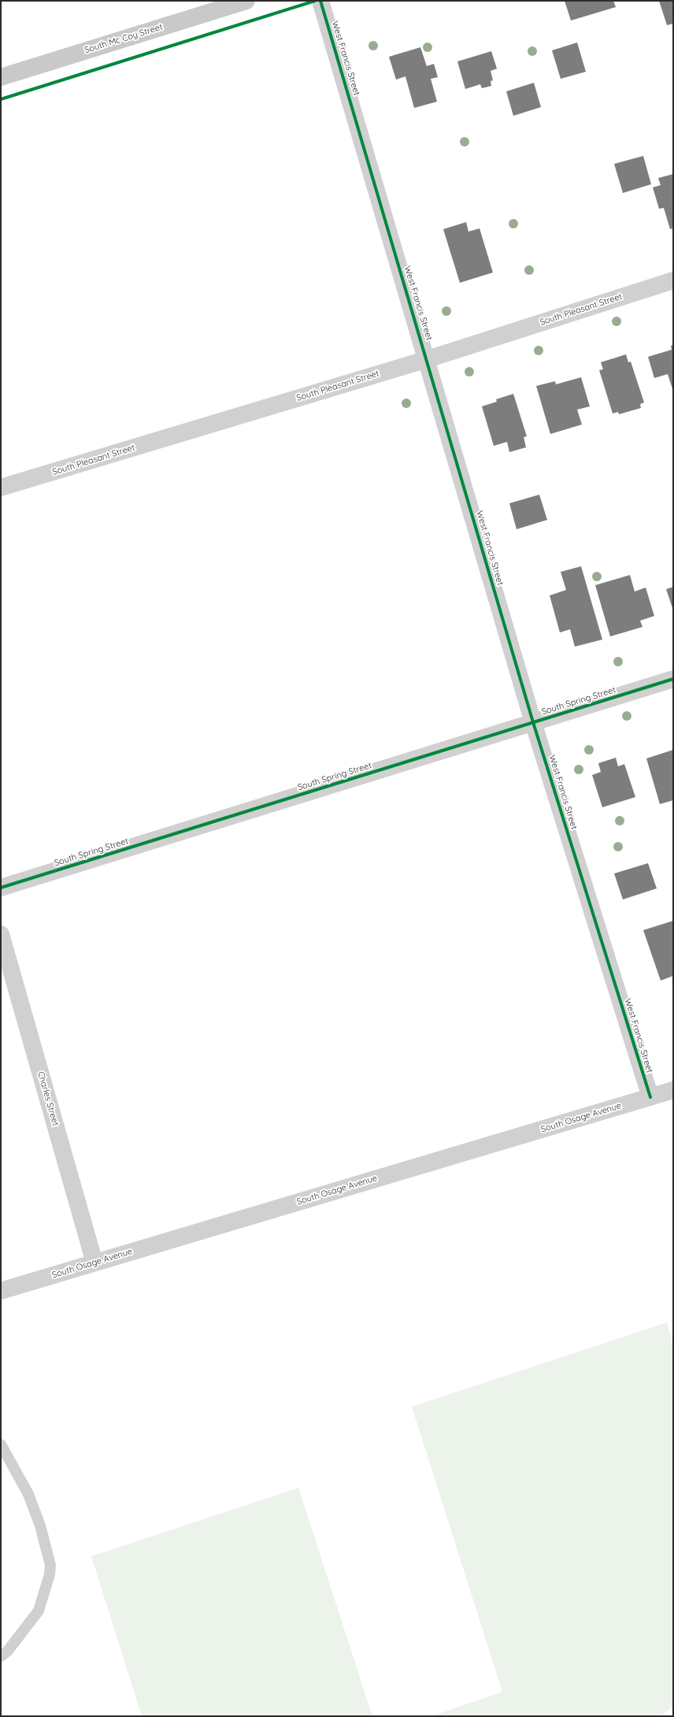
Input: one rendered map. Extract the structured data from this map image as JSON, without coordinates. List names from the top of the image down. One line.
{"streets":{"street":["South Mc Coy Street","West Francis Street","South Pleasant Street","South Spring Street","Charles Street","South Osage Avenue"]},"crossings":[["West Francis Street","South Pleasant Street"],["West Francis Street","South Spring Street"],["West Francis Street","South Osage Avenue"],["Charles Street","South Osage Avenue"]]}
